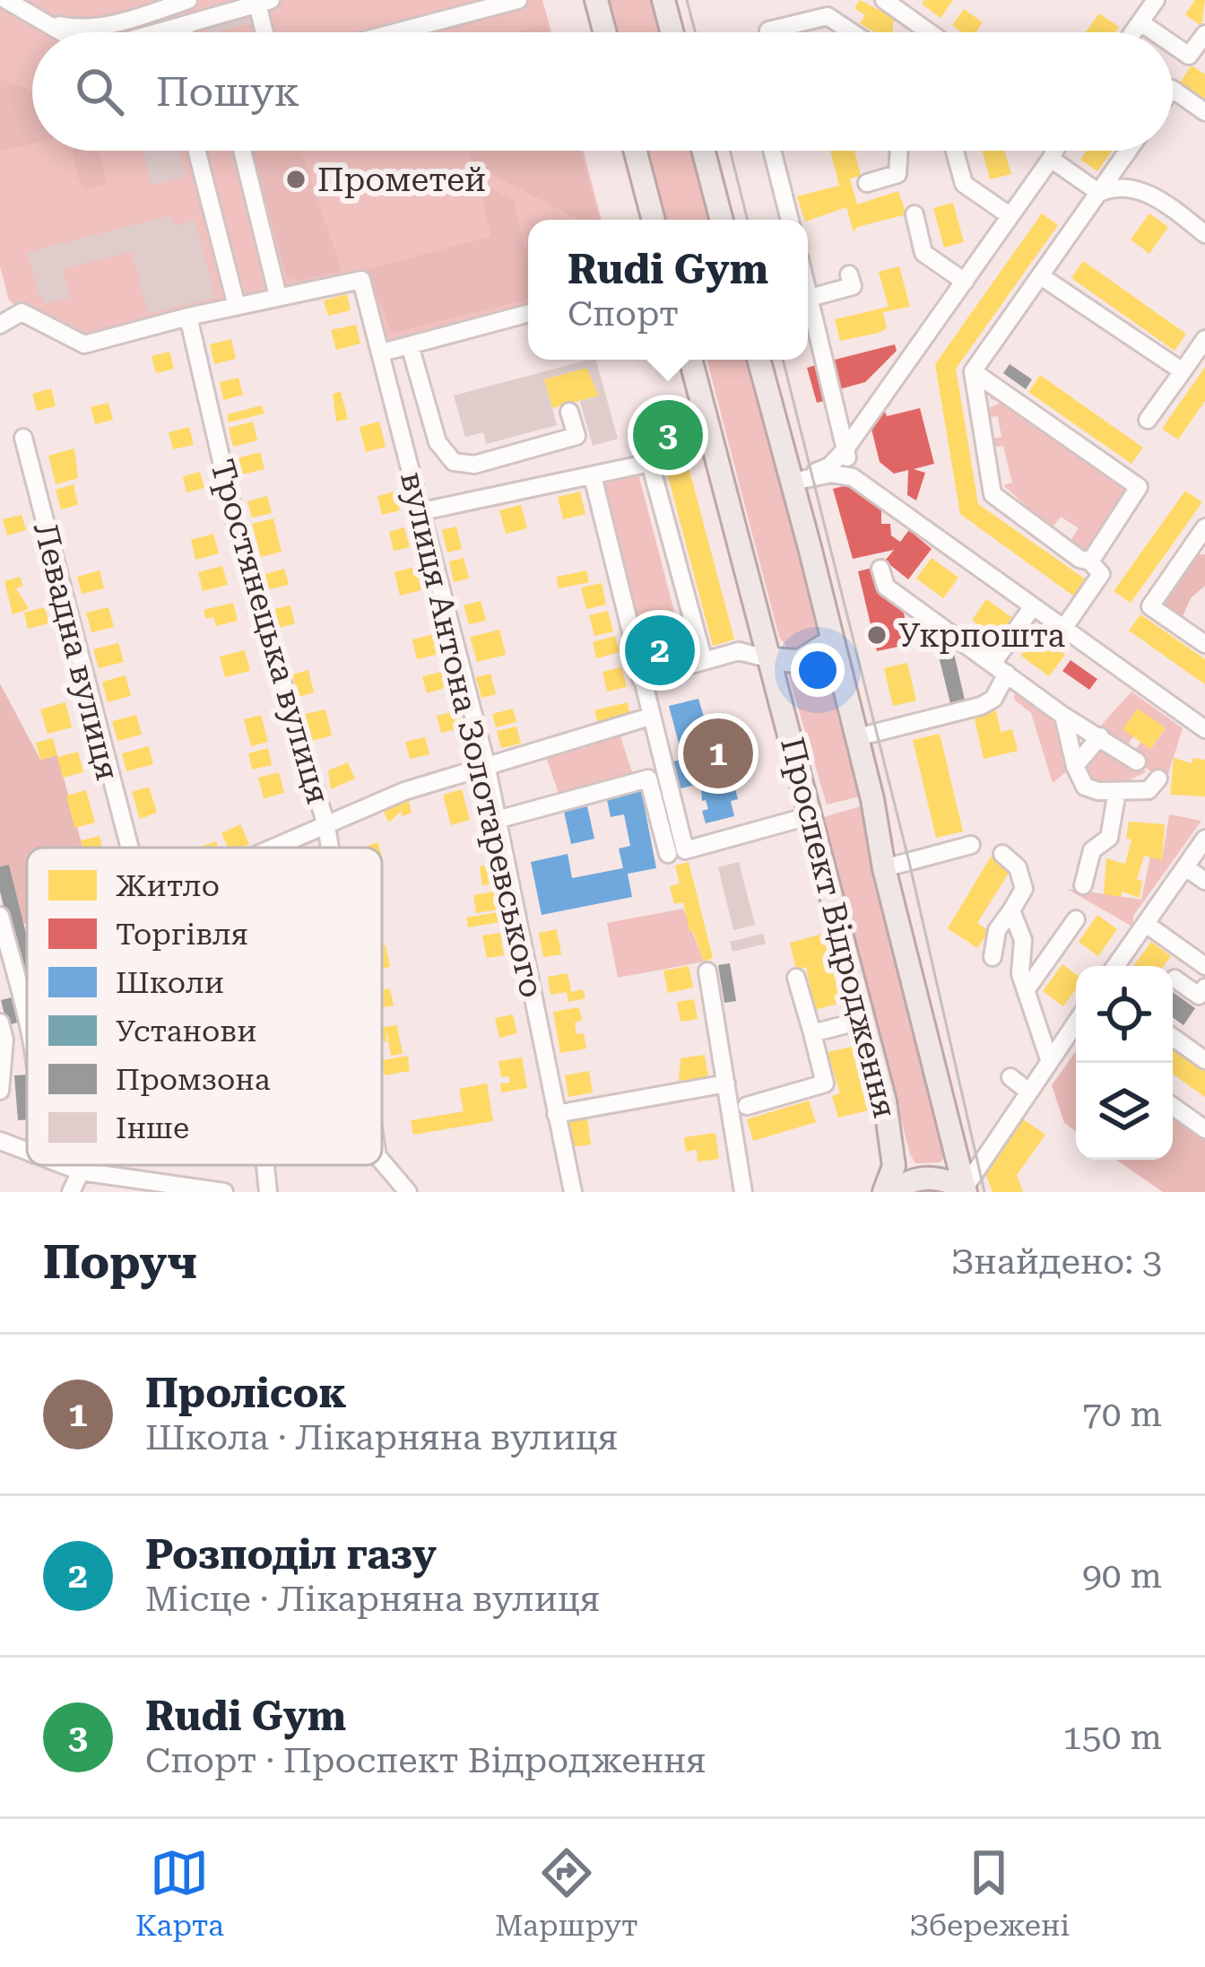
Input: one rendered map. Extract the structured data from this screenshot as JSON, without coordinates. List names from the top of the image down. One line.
{"streets":{"main road":["Проспект Відродження"],"street":["Тростянецька вулиця","Левадна вулиця","вулиця Антона Золотаревського"]},"places":["Прометей","Укрпошта"],"legend":["Житло","Торгівля","Школи","Установи","Промзона","Інше"],"page":{"search":"Пошук","popup":["Rudi Gym","Спорт"],"pins":["3","2","1"],"heading":["Поруч","Знайдено: 3"],"list":[{"mark":"1","name":"Пролісок","note":"Школа · Лікарняна вулиця","value":"70 m"},{"mark":"2","name":"Розподіл газу","note":"Місце · Лікарняна вулиця","value":"90 m"},{"mark":"3","name":"Rudi Gym","note":"Спорт · Проспект Відродження","value":"150 m"}],"nav":["Карта","Маршрут","Збережені"]}}
